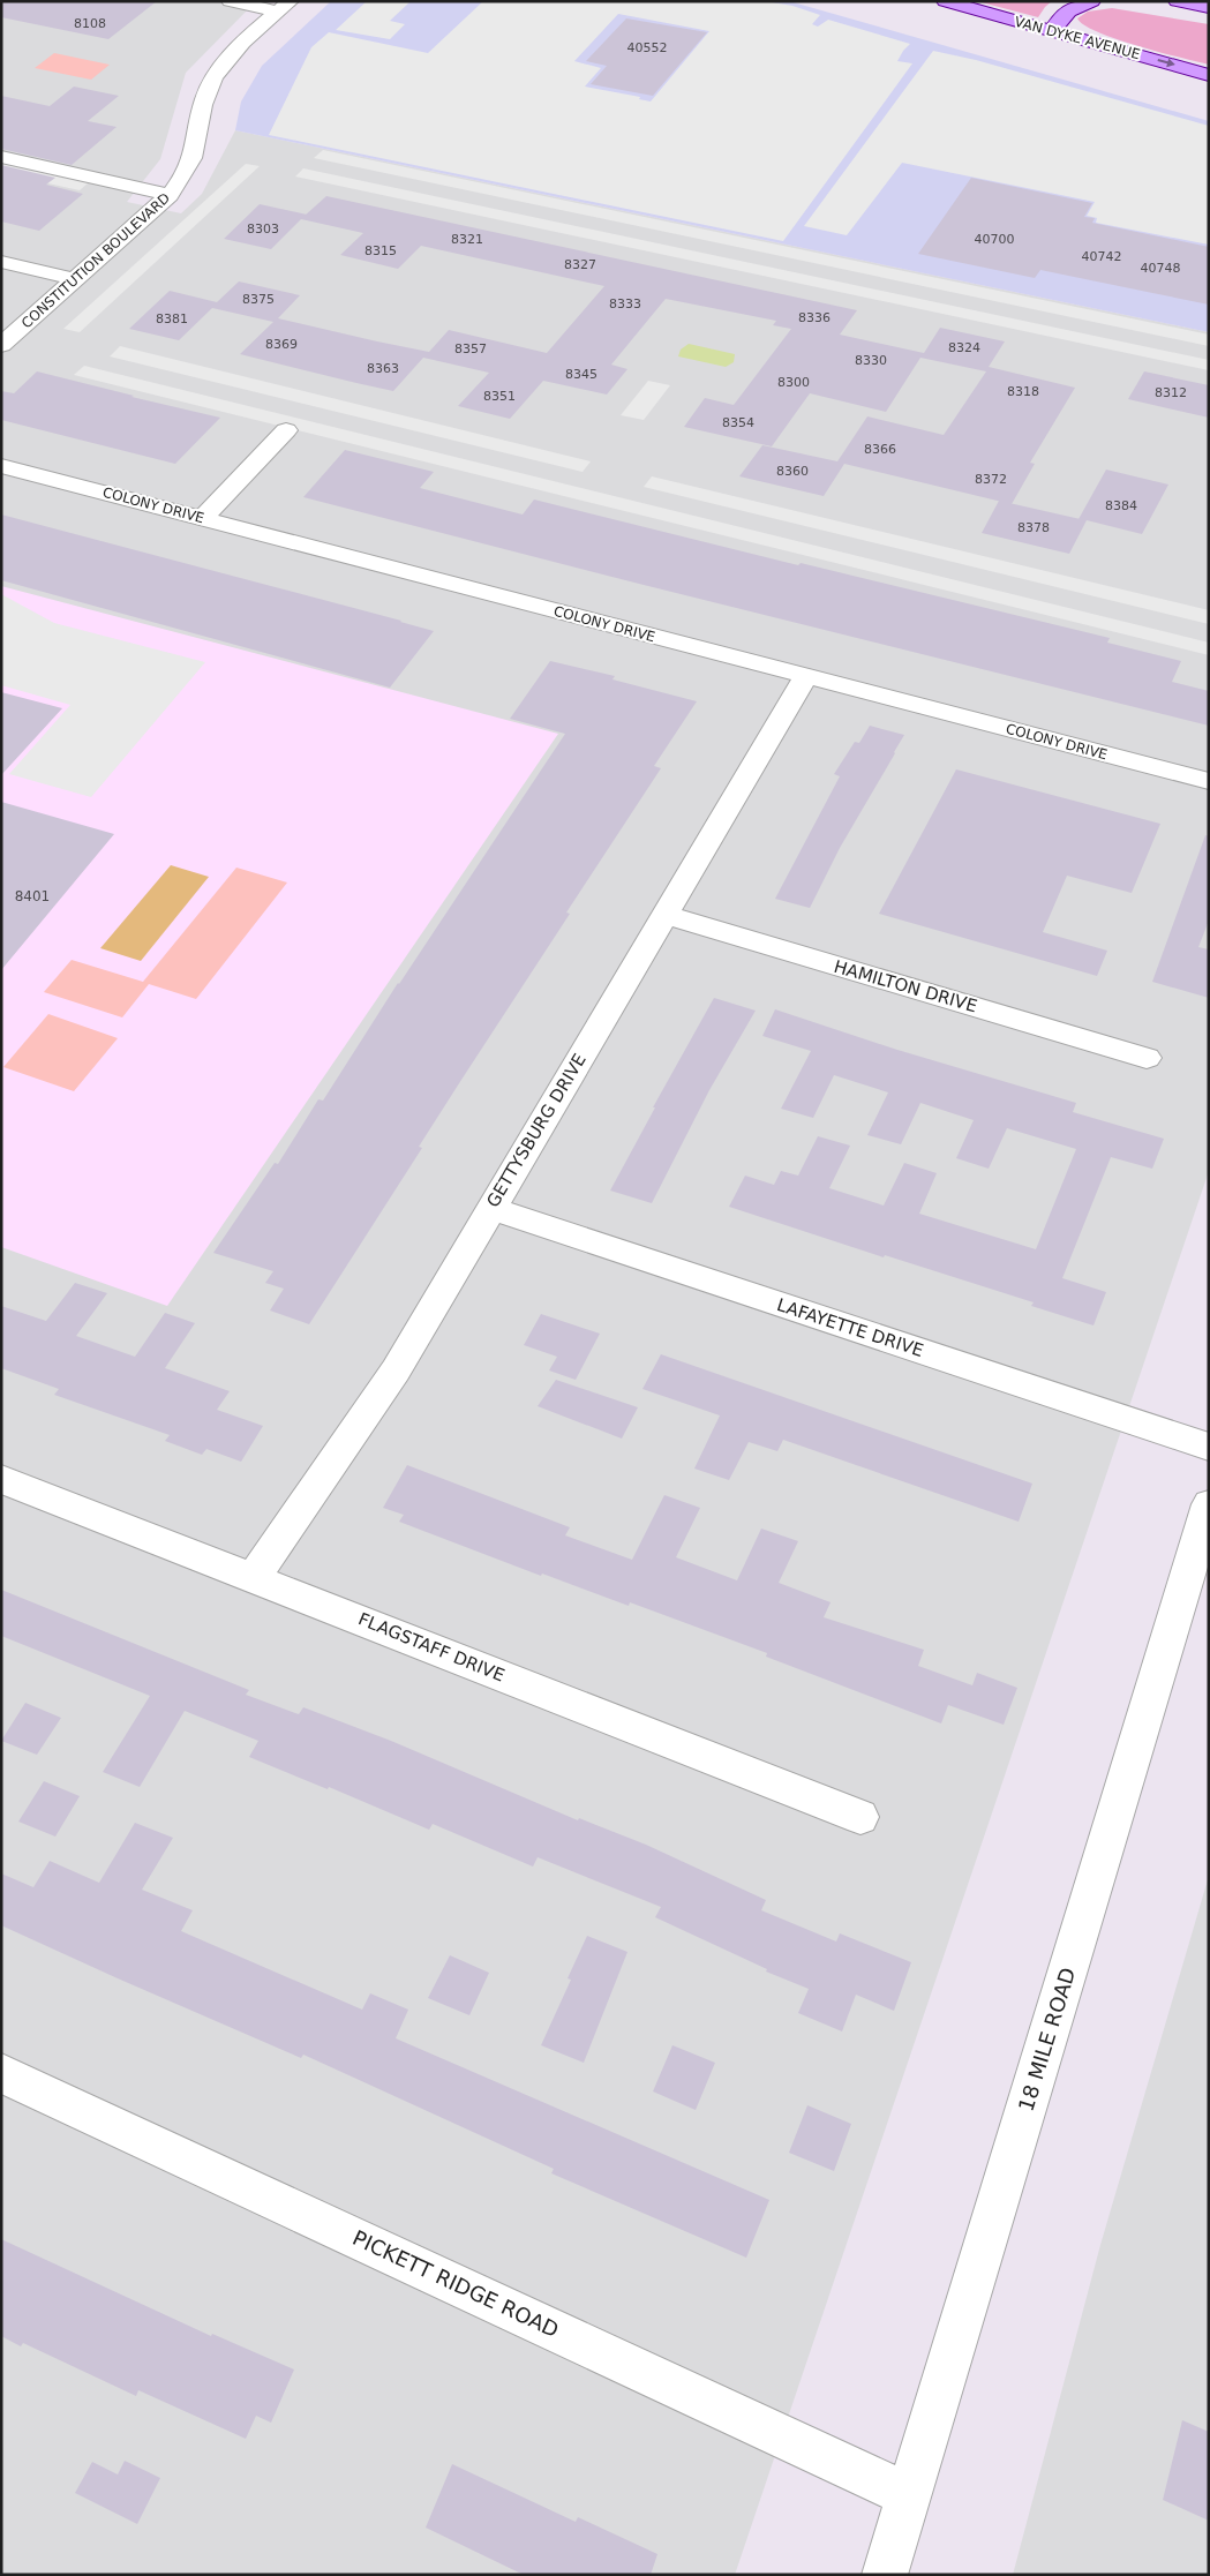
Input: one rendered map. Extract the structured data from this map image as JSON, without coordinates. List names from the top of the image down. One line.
{"streets":{"main road":["VAN DYKE AVENUE"],"street":["CONSTITUTION BOULEVARD","COLONY DRIVE","HAMILTON DRIVE","GETTYSBURG DRIVE","LAFAYETTE DRIVE","FLAGSTAFF DRIVE","18 MILE ROAD","PICKETT RIDGE ROAD"]},"crossings":[["COLONY DRIVE","GETTYSBURG DRIVE"],["HAMILTON DRIVE","GETTYSBURG DRIVE"],["GETTYSBURG DRIVE","LAFAYETTE DRIVE"],["GETTYSBURG DRIVE","FLAGSTAFF DRIVE"],["18 MILE ROAD","PICKETT RIDGE ROAD"]],"one_way":["VAN DYKE AVENUE"],"house_numbers":["8108","40552","8303","8321","40700","8315","40742","8327","40748","8375","8333","8336","8381","8369","8324","8357","8330","8363","8345","8300","8318","8312","8351","8354","8366","8360","8372","8384","8378","8401"]}
